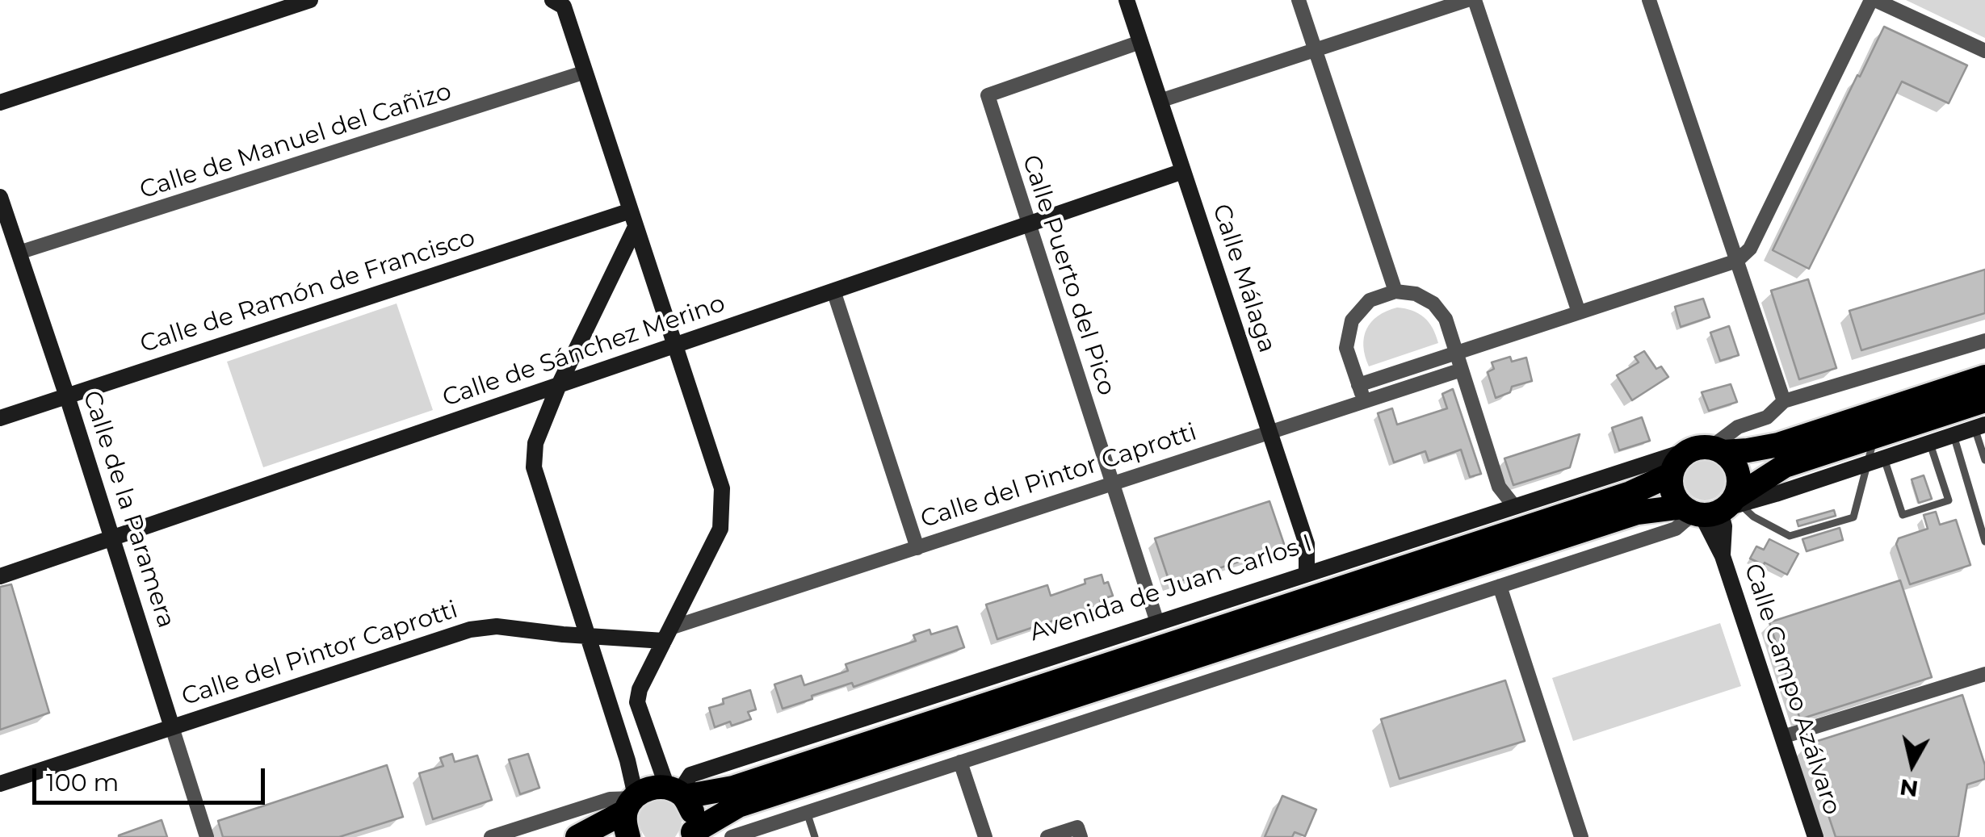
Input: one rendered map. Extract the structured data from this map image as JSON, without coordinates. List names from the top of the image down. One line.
{"streets":{"highway":["Avenida de Juan Carlos I"],"street":["Calle de Manuel del Cañizo","Calle Puerto del Pico","Calle Málaga","Calle de Ramón de Francisco","Calle de Sánchez Merino","Calle del Pintor Caprotti","Calle de la Paramera","Calle Campo Azálvaro"]},"crossings":[["Calle de Manuel del Cañizo","Calle de la Paramera"],["Calle Puerto del Pico","Calle Málaga"],["Calle Puerto del Pico","Calle de Sánchez Merino"],["Calle Puerto del Pico","Calle del Pintor Caprotti"],["Calle Puerto del Pico","Avenida de Juan Carlos I"],["Calle Málaga","Calle de Sánchez Merino"],["Calle Málaga","Calle del Pintor Caprotti"],["Calle Málaga","Avenida de Juan Carlos I"],["Calle de Ramón de Francisco","Calle de la Paramera"],["Calle de Sánchez Merino","Calle de la Paramera"],["Calle del Pintor Caprotti","Calle de la Paramera"],["Avenida de Juan Carlos I","Calle Campo Azálvaro"]],"scale_bar":"100 m","north":"bottom"}
